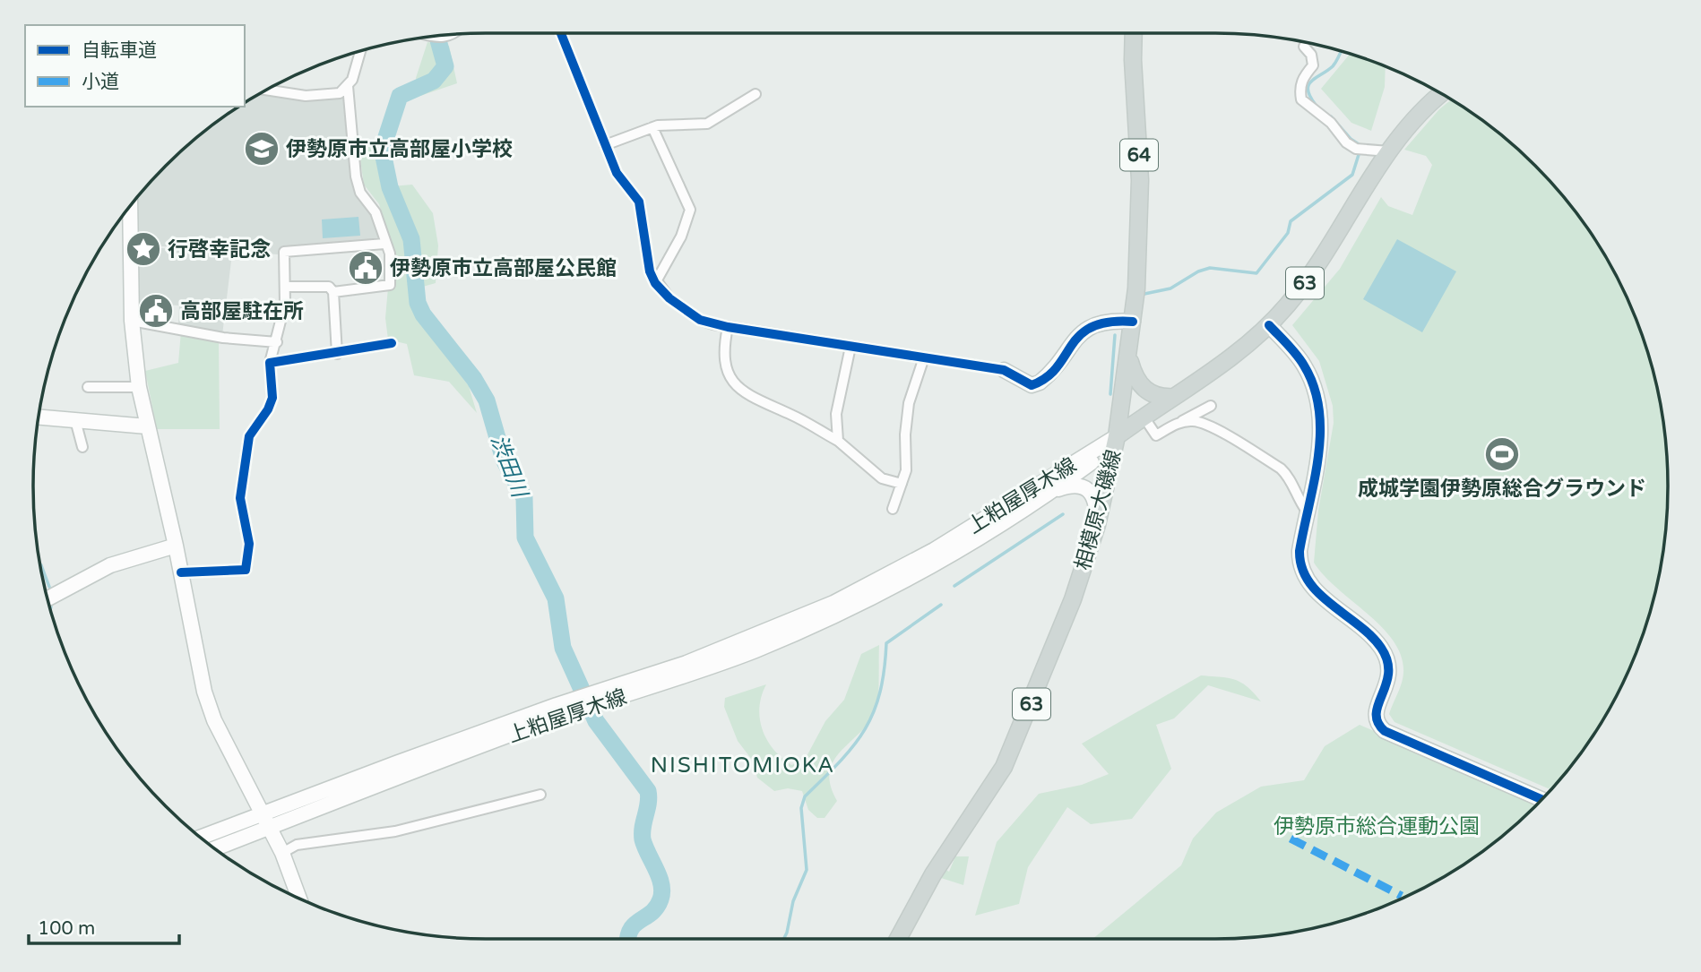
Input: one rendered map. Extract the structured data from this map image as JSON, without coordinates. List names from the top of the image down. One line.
{"streets":{"main road":["64","63","上粕屋厚木線","相模原大磯線"]},"crossings":[["64","上粕屋厚木線"],["64","相模原大磯線"],["上粕屋厚木線","相模原大磯線"]],"districts":["NISHITOMIOKA"],"water":["渋田川"],"parks":["伊勢原市総合運動公園"],"places":{"school or university":["伊勢原市立高部屋小学校"],"place":["行啓幸記念"],"public building":["伊勢原市立高部屋公民館","高部屋駐在所"],"sports":["成城学園伊勢原総合グラウンド"]},"legend":["自転車道","小道"],"scale_bar":"100 m"}
